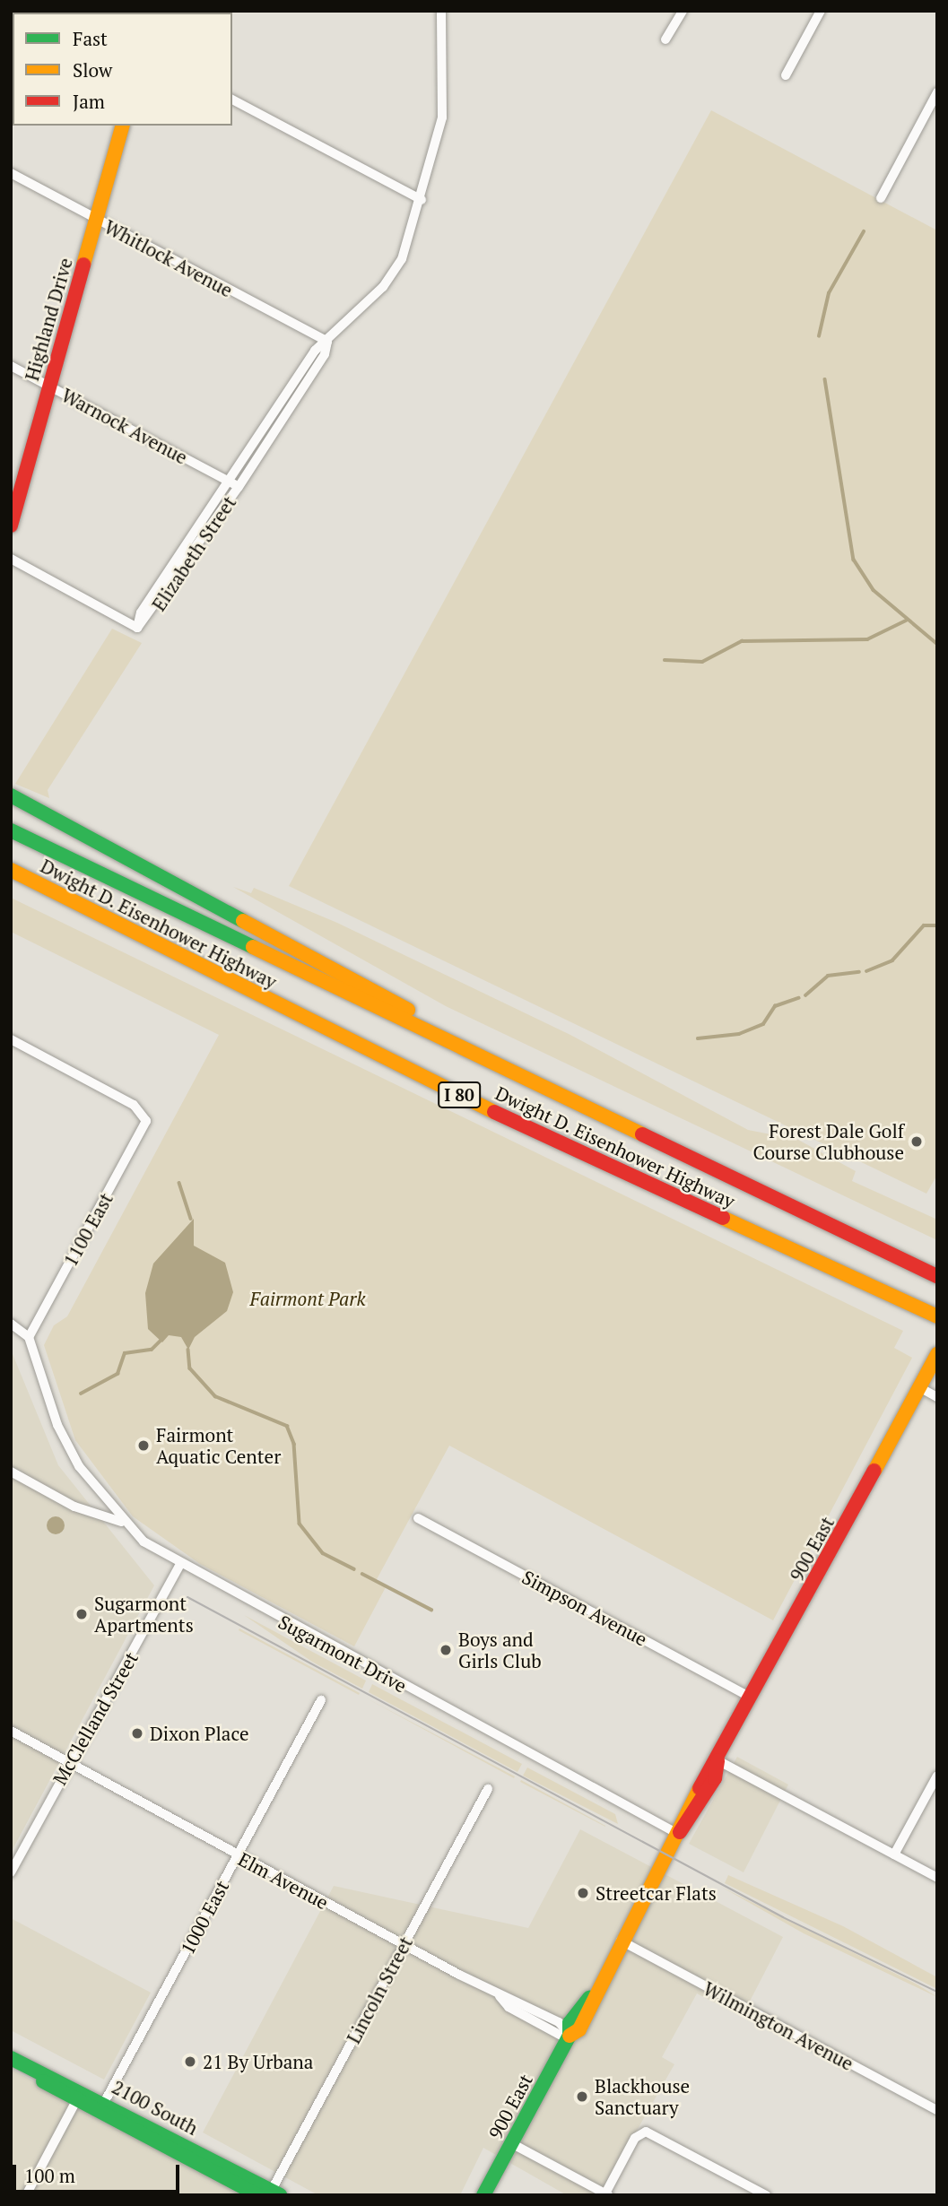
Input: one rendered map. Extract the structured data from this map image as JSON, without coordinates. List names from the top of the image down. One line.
{"streets":{"main road":["Highland Drive","Dwight D. Eisenhower Highway","I 80","900 East","2100 South"],"street":["Whitlock Avenue","Warnock Avenue","Elizabeth Street","1100 East","Simpson Avenue","Sugarmont Drive","McClelland Street","Elm Avenue","1000 East","Lincoln Street","Wilmington Avenue"]},"crossings":[["Whitlock Avenue","Highland Drive"],["Whitlock Avenue","Elizabeth Street"],["Highland Drive","Warnock Avenue"],["Warnock Avenue","Elizabeth Street"],["900 East","Simpson Avenue"],["900 East","Sugarmont Drive"],["900 East","Elm Avenue"],["900 East","Wilmington Avenue"],["Sugarmont Drive","McClelland Street"],["McClelland Street","Elm Avenue"],["Elm Avenue","1000 East"],["Elm Avenue","Lincoln Street"],["1000 East","2100 South"],["Lincoln Street","2100 South"]],"parks":["Fairmont Park"],"places":["Forest Dale Golf Course Clubhouse","Fairmont Aquatic Center","Sugarmont Apartments","Boys and Girls Club","Dixon Place","Streetcar Flats","21 By Urbana","Blackhouse Sanctuary"],"legend":["Fast","Slow","Jam"],"scale_bar":"100 m"}
